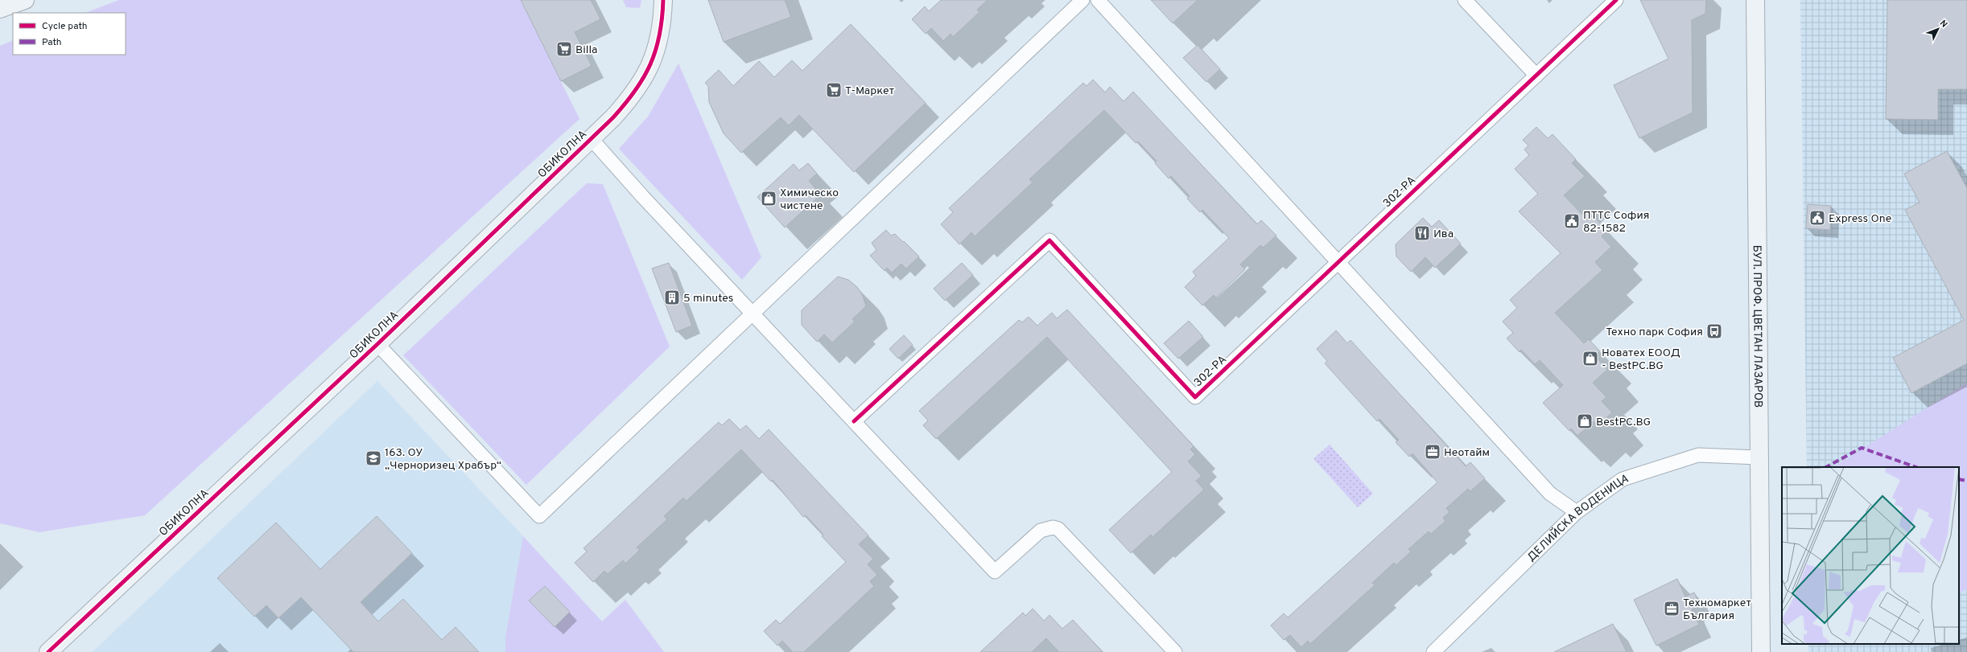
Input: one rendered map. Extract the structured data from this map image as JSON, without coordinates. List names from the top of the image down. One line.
{"streets":{"street":["ОБИКОЛНА","302-РА","БУЛ. ПРОФ. ЦВЕТАН ЛАЗАРОВ","ДЕЛИЙСКА ВОДЕНИЦА"]},"crossings":[["БУЛ. ПРОФ. ЦВЕТАН ЛАЗАРОВ","ДЕЛИЙСКА ВОДЕНИЦА"]],"places":{"supermarket":["Billa","Т-Маркет"],"shop":["Химическо чистене","Новатех ЕООД - BestPC.BG","BestPC.BG"],"public building":["Express One","ПТТС София 82-1582"],"restaurant":["Ива"],"building":["5 minutes"],"bus stop":["Техно парк София"],"office":["Неотайм","Техномаркет България"],"school or university":["163. ОУ „Черноризец Храбър“"]},"legend":["Cycle path","Path"],"north":"top right"}
